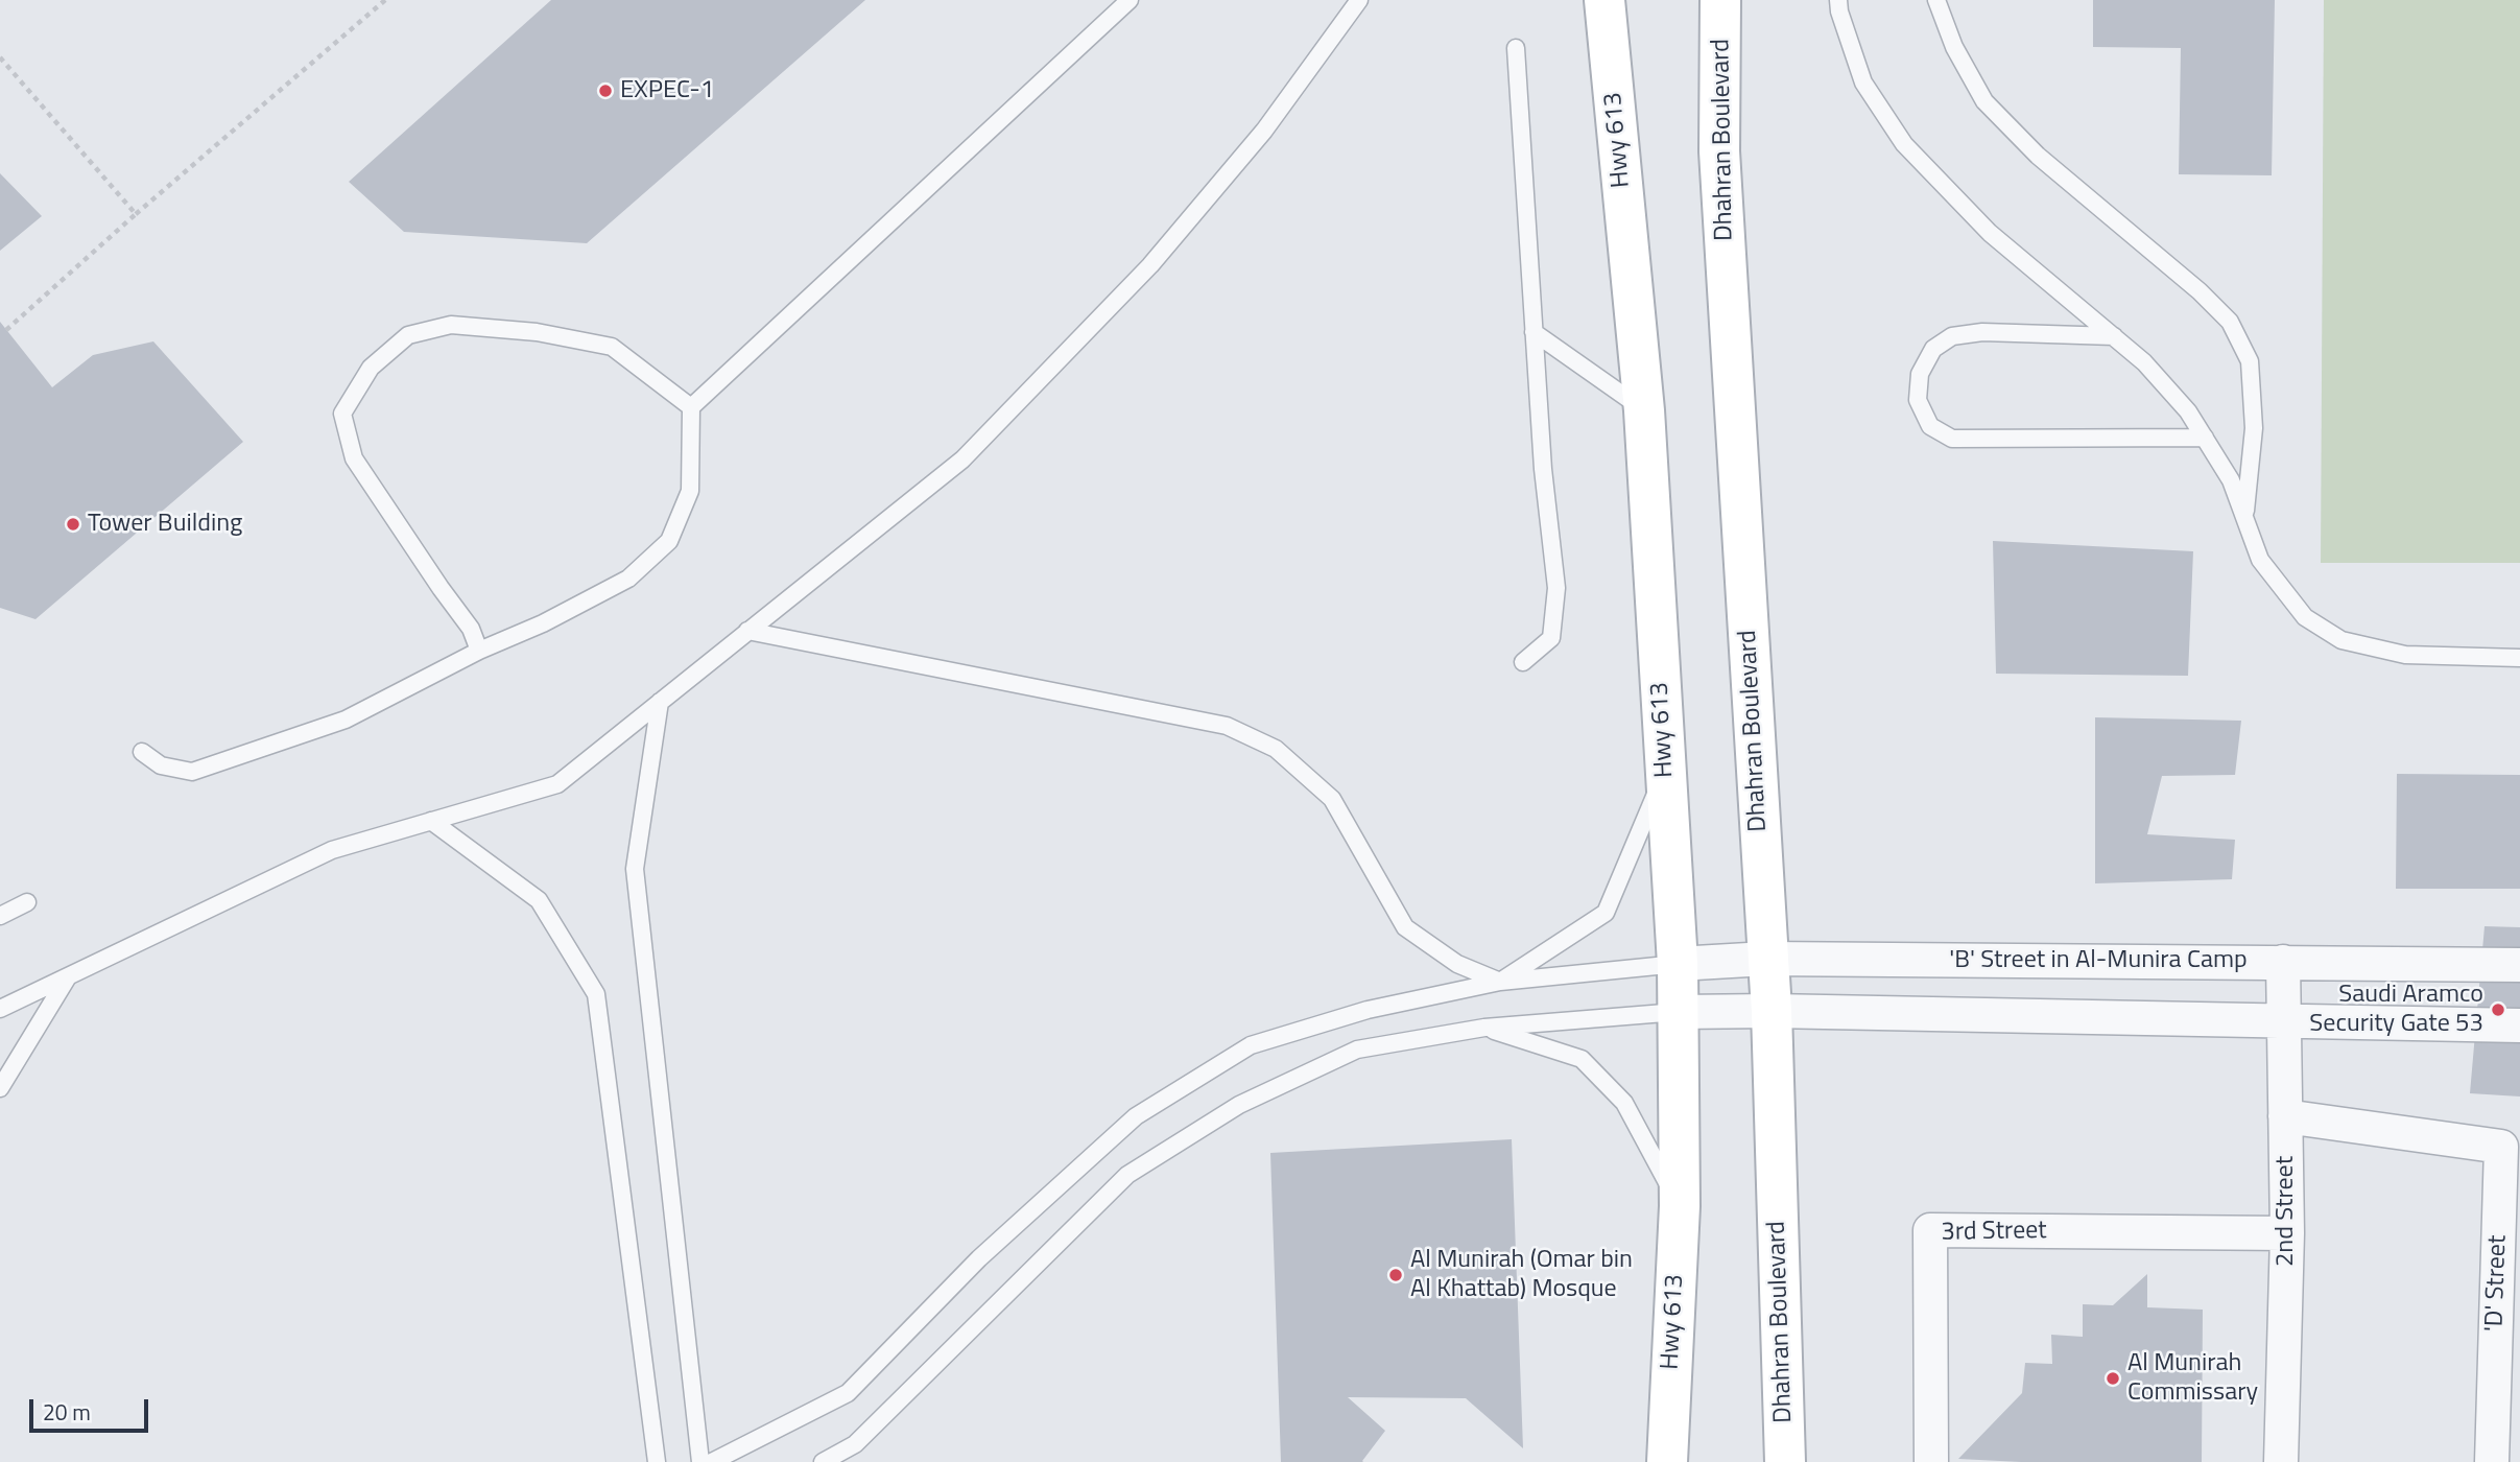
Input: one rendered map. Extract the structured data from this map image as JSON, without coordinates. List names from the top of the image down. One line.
{"streets":{"main road":["Hwy 613","Dhahran Boulevard"],"street":["'B' Street in Al-Munira Camp","2nd Street","3rd Street","'D' Street"]},"crossings":[["Hwy 613","'B' Street in Al-Munira Camp"],["Dhahran Boulevard","'B' Street in Al-Munira Camp"],["'B' Street in Al-Munira Camp","2nd Street"],["2nd Street","3rd Street"],["2nd Street","'D' Street"]],"places":["EXPEC-1","Tower Building","Saudi Aramco Security Gate 53","Al Munirah (Omar bin Al Khattab) Mosque","Al Munirah Commissary"],"scale_bar":"20 m"}
